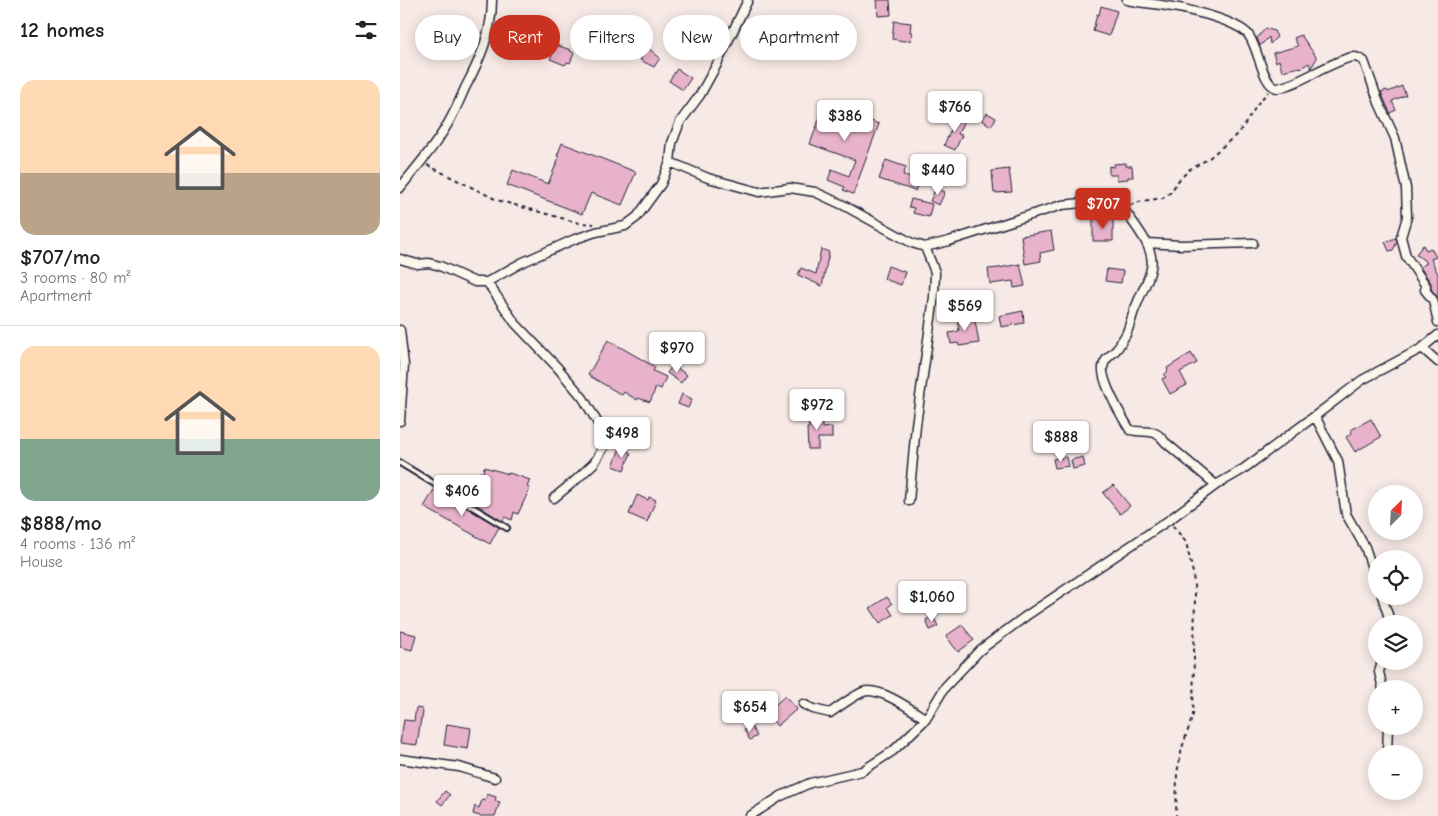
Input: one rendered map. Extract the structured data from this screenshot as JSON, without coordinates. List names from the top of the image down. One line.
{"north":"top right","page":{"heading":"12 homes","chip":["Buy","Rent","Filters","New","Apartment"],"list":[{"name":"$707/mo","note":"3 rooms · 80 m² · Apartment"},{"name":"$888/mo","note":"4 rooms · 136 m² · House"}],"price":["$766","$386","$440","$707","$569","$970","$972","$498","$888","$406","$1,060","$654"],"map_buttons":["+","−"]}}
